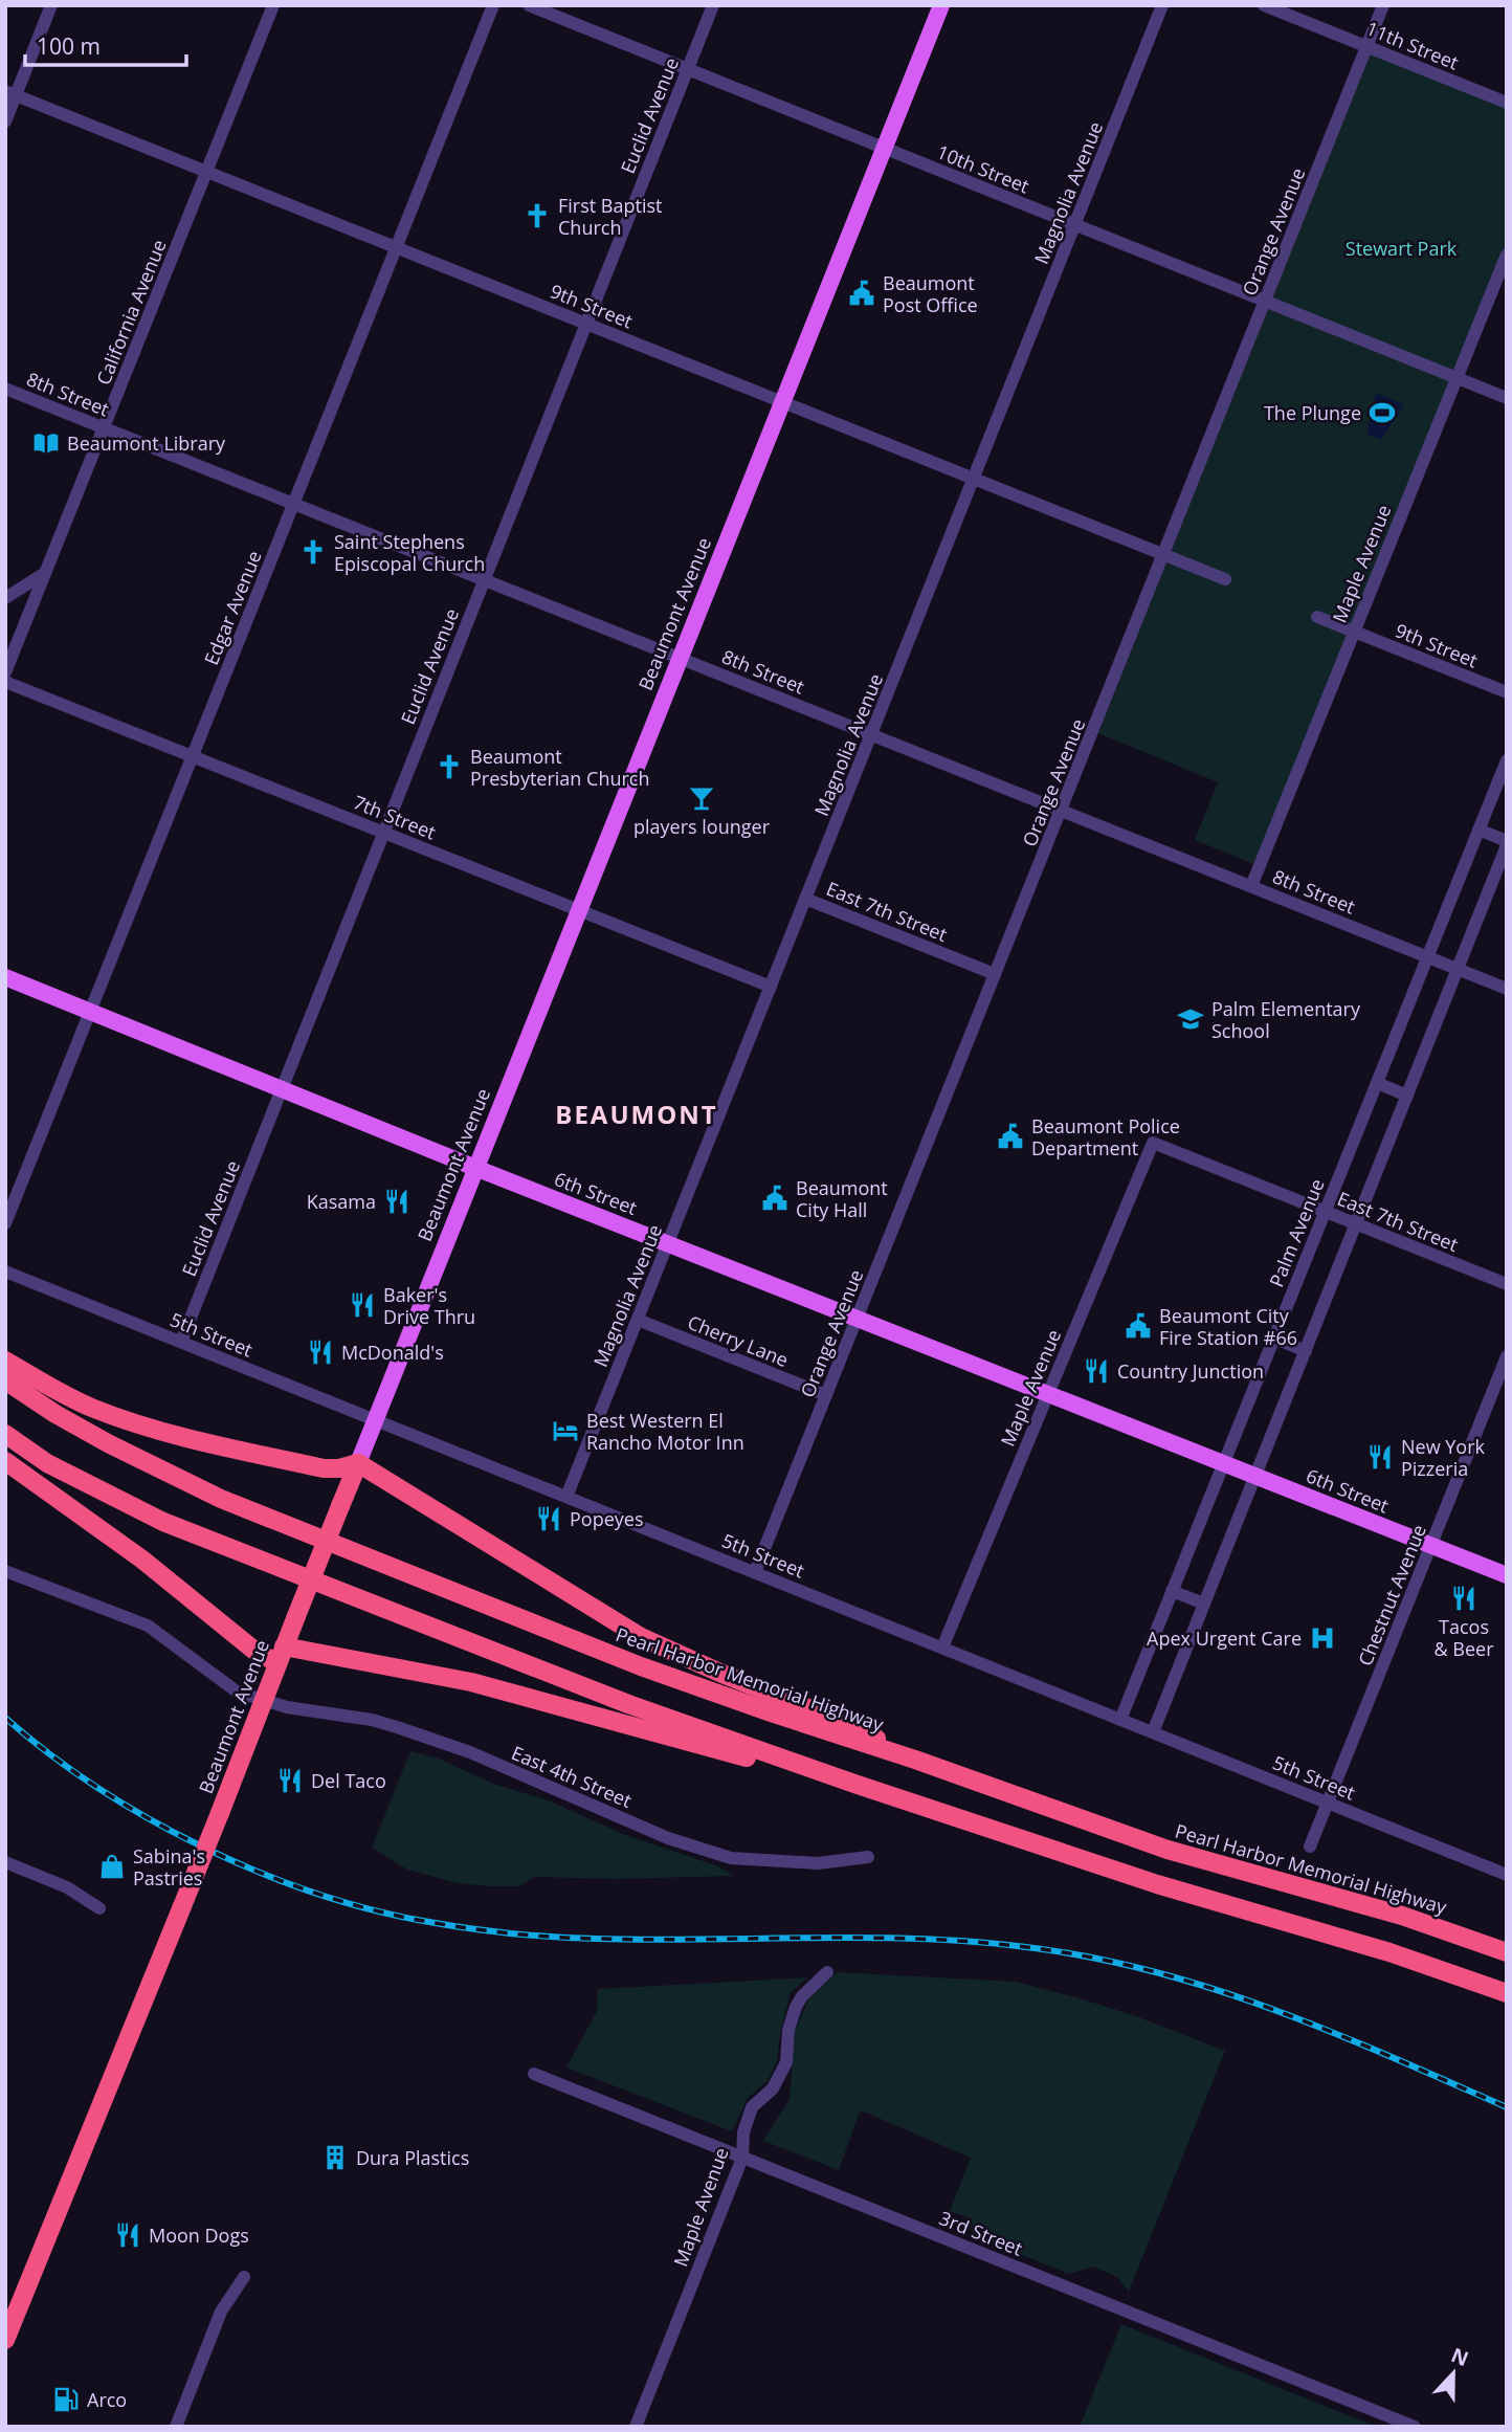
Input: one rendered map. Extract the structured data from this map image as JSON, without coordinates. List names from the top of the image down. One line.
{"streets":{"highway":["Beaumont Avenue","Pearl Harbor Memorial Highway"],"main road":["6th Street"],"street":["11th Street","Euclid Avenue","10th Street","Magnolia Avenue","Orange Avenue","9th Street","California Avenue","8th Street","Maple Avenue","Edgar Avenue","7th Street","East 7th Street","Palm Avenue","5th Street","Cherry Lane","Chestnut Avenue","East 4th Street","3rd Street"]},"crossings":[["11th Street","Orange Avenue"],["Euclid Avenue","10th Street"],["Euclid Avenue","9th Street"],["Euclid Avenue","8th Street"],["Euclid Avenue","7th Street"],["Euclid Avenue","6th Street"],["Euclid Avenue","5th Street"],["10th Street","Magnolia Avenue"],["10th Street","Orange Avenue"],["10th Street","Maple Avenue"],["10th Street","Beaumont Avenue"],["Magnolia Avenue","9th Street"],["Magnolia Avenue","8th Street"],["Magnolia Avenue","7th Street"],["Magnolia Avenue","East 7th Street"],["Magnolia Avenue","6th Street"],["Magnolia Avenue","5th Street"],["Magnolia Avenue","Cherry Lane"],["Orange Avenue","9th Street"],["Orange Avenue","8th Street"],["Orange Avenue","East 7th Street"],["Orange Avenue","6th Street"],["Orange Avenue","5th Street"],["Orange Avenue","Cherry Lane"],["9th Street","California Avenue"],["9th Street","Maple Avenue"],["9th Street","Edgar Avenue"],["9th Street","Beaumont Avenue"],["California Avenue","8th Street"],["8th Street","Maple Avenue"],["8th Street","Edgar Avenue"],["8th Street","Beaumont Avenue"],["8th Street","Palm Avenue"],["Maple Avenue","East 7th Street"],["Maple Avenue","6th Street"],["Maple Avenue","5th Street"],["Maple Avenue","3rd Street"],["Edgar Avenue","7th Street"],["Edgar Avenue","6th Street"],["Beaumont Avenue","7th Street"],["Beaumont Avenue","6th Street"],["Beaumont Avenue","5th Street"],["Beaumont Avenue","East 4th Street"],["East 7th Street","Palm Avenue"],["6th Street","Palm Avenue"],["6th Street","Chestnut Avenue"],["Palm Avenue","5th Street"],["5th Street","Chestnut Avenue"]],"districts":["BEAUMONT"],"parks":["Stewart Park"],"places":{"church":["First Baptist Church","Saint Stephens Episcopal Church","Beaumont Presbyterian Church"],"public building":["Beaumont Post Office","Beaumont Police Department","Beaumont City Hall","Beaumont City Fire Station #66"],"sports":["The Plunge"],"library":["Beaumont Library"],"bar":["players lounger"],"school or university":["Palm Elementary School"],"restaurant":["Kasama","Baker's Drive Thru","McDonald's","Country Junction","New York Pizzeria","Popeyes","Tacos & Beer","Del Taco","Moon Dogs"],"hotel":["Best Western El Rancho Motor Inn"],"hospital":["Apex Urgent Care"],"shop":["Sabina's Pastries"],"building":["Dura Plastics"],"fuel station":["Arco"]},"scale_bar":"100 m","north":"top"}
